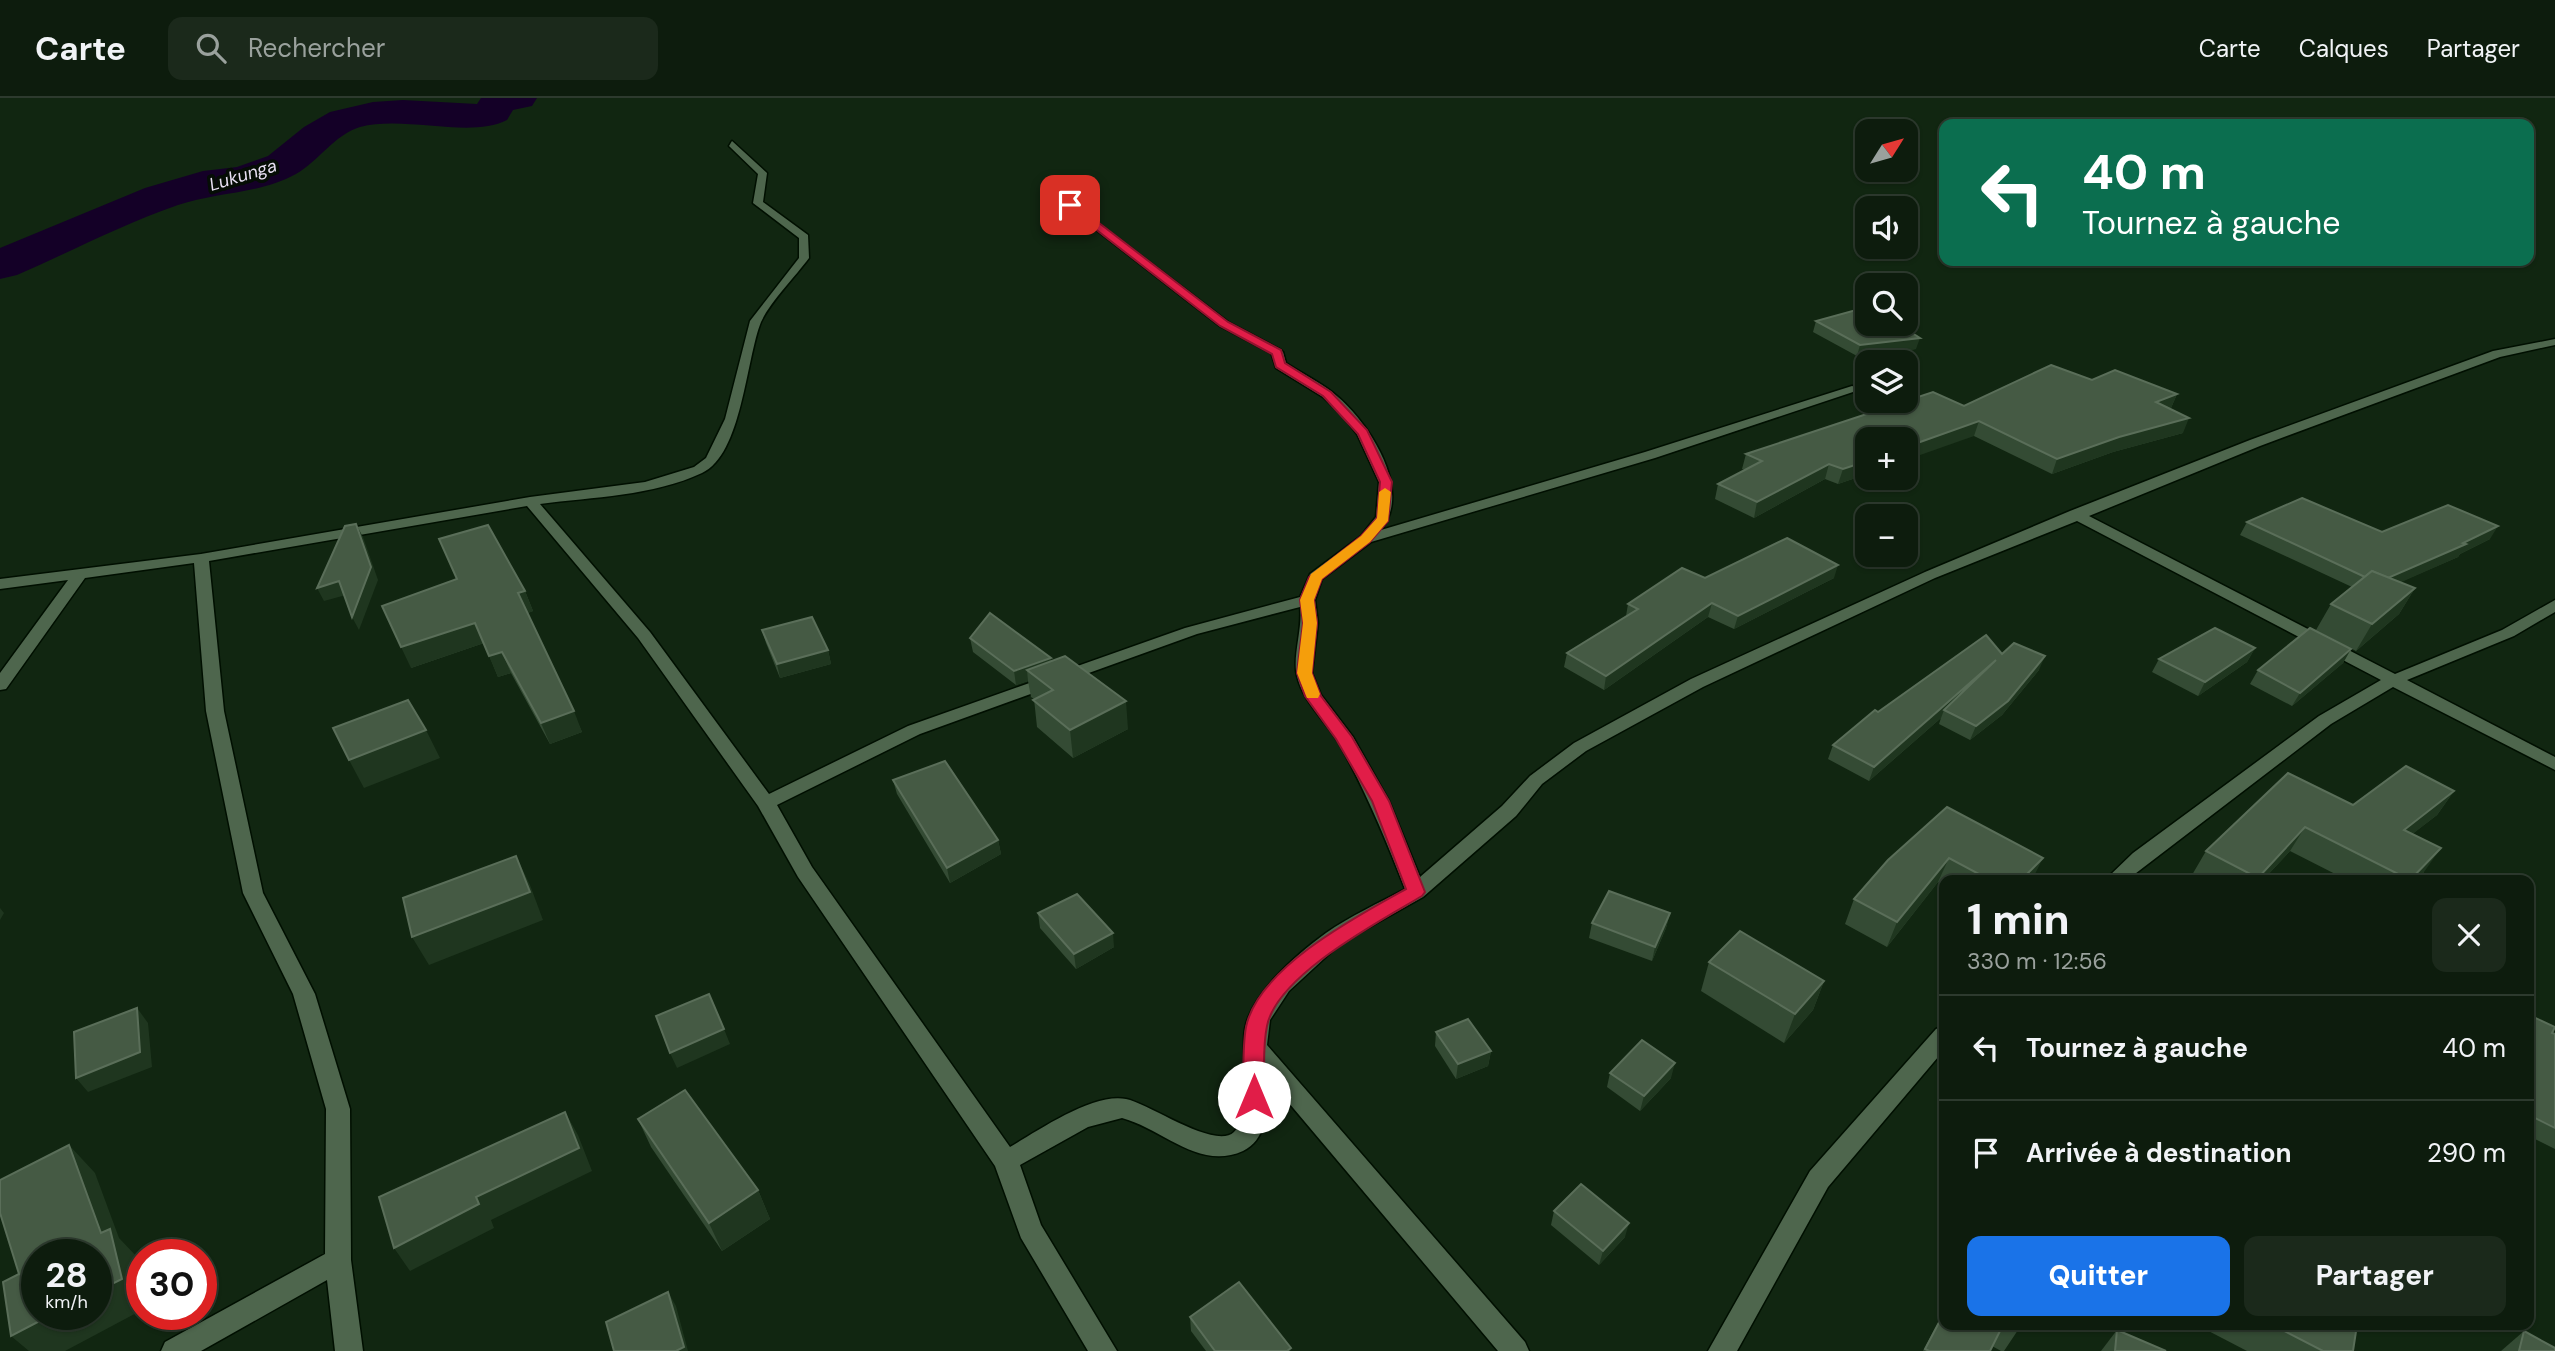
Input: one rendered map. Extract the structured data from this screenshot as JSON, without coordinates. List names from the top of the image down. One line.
{"water":["Lukunga"],"north":"top right","page":{"header":"Carte","search":"Rechercher","nav":["Carte","Calques","Partager"],"map_buttons":["+","−"],"turn":["40 m","Tournez à gauche"],"heading":["1 min","330 m · 12:56"],"list":[{"name":"Tournez à gauche","value":"40 m"},{"name":"Arrivée à destination","value":"290 m"}],"buttons":["Quitter","Partager"],"speed":"28 km/h","limit":"30"}}
